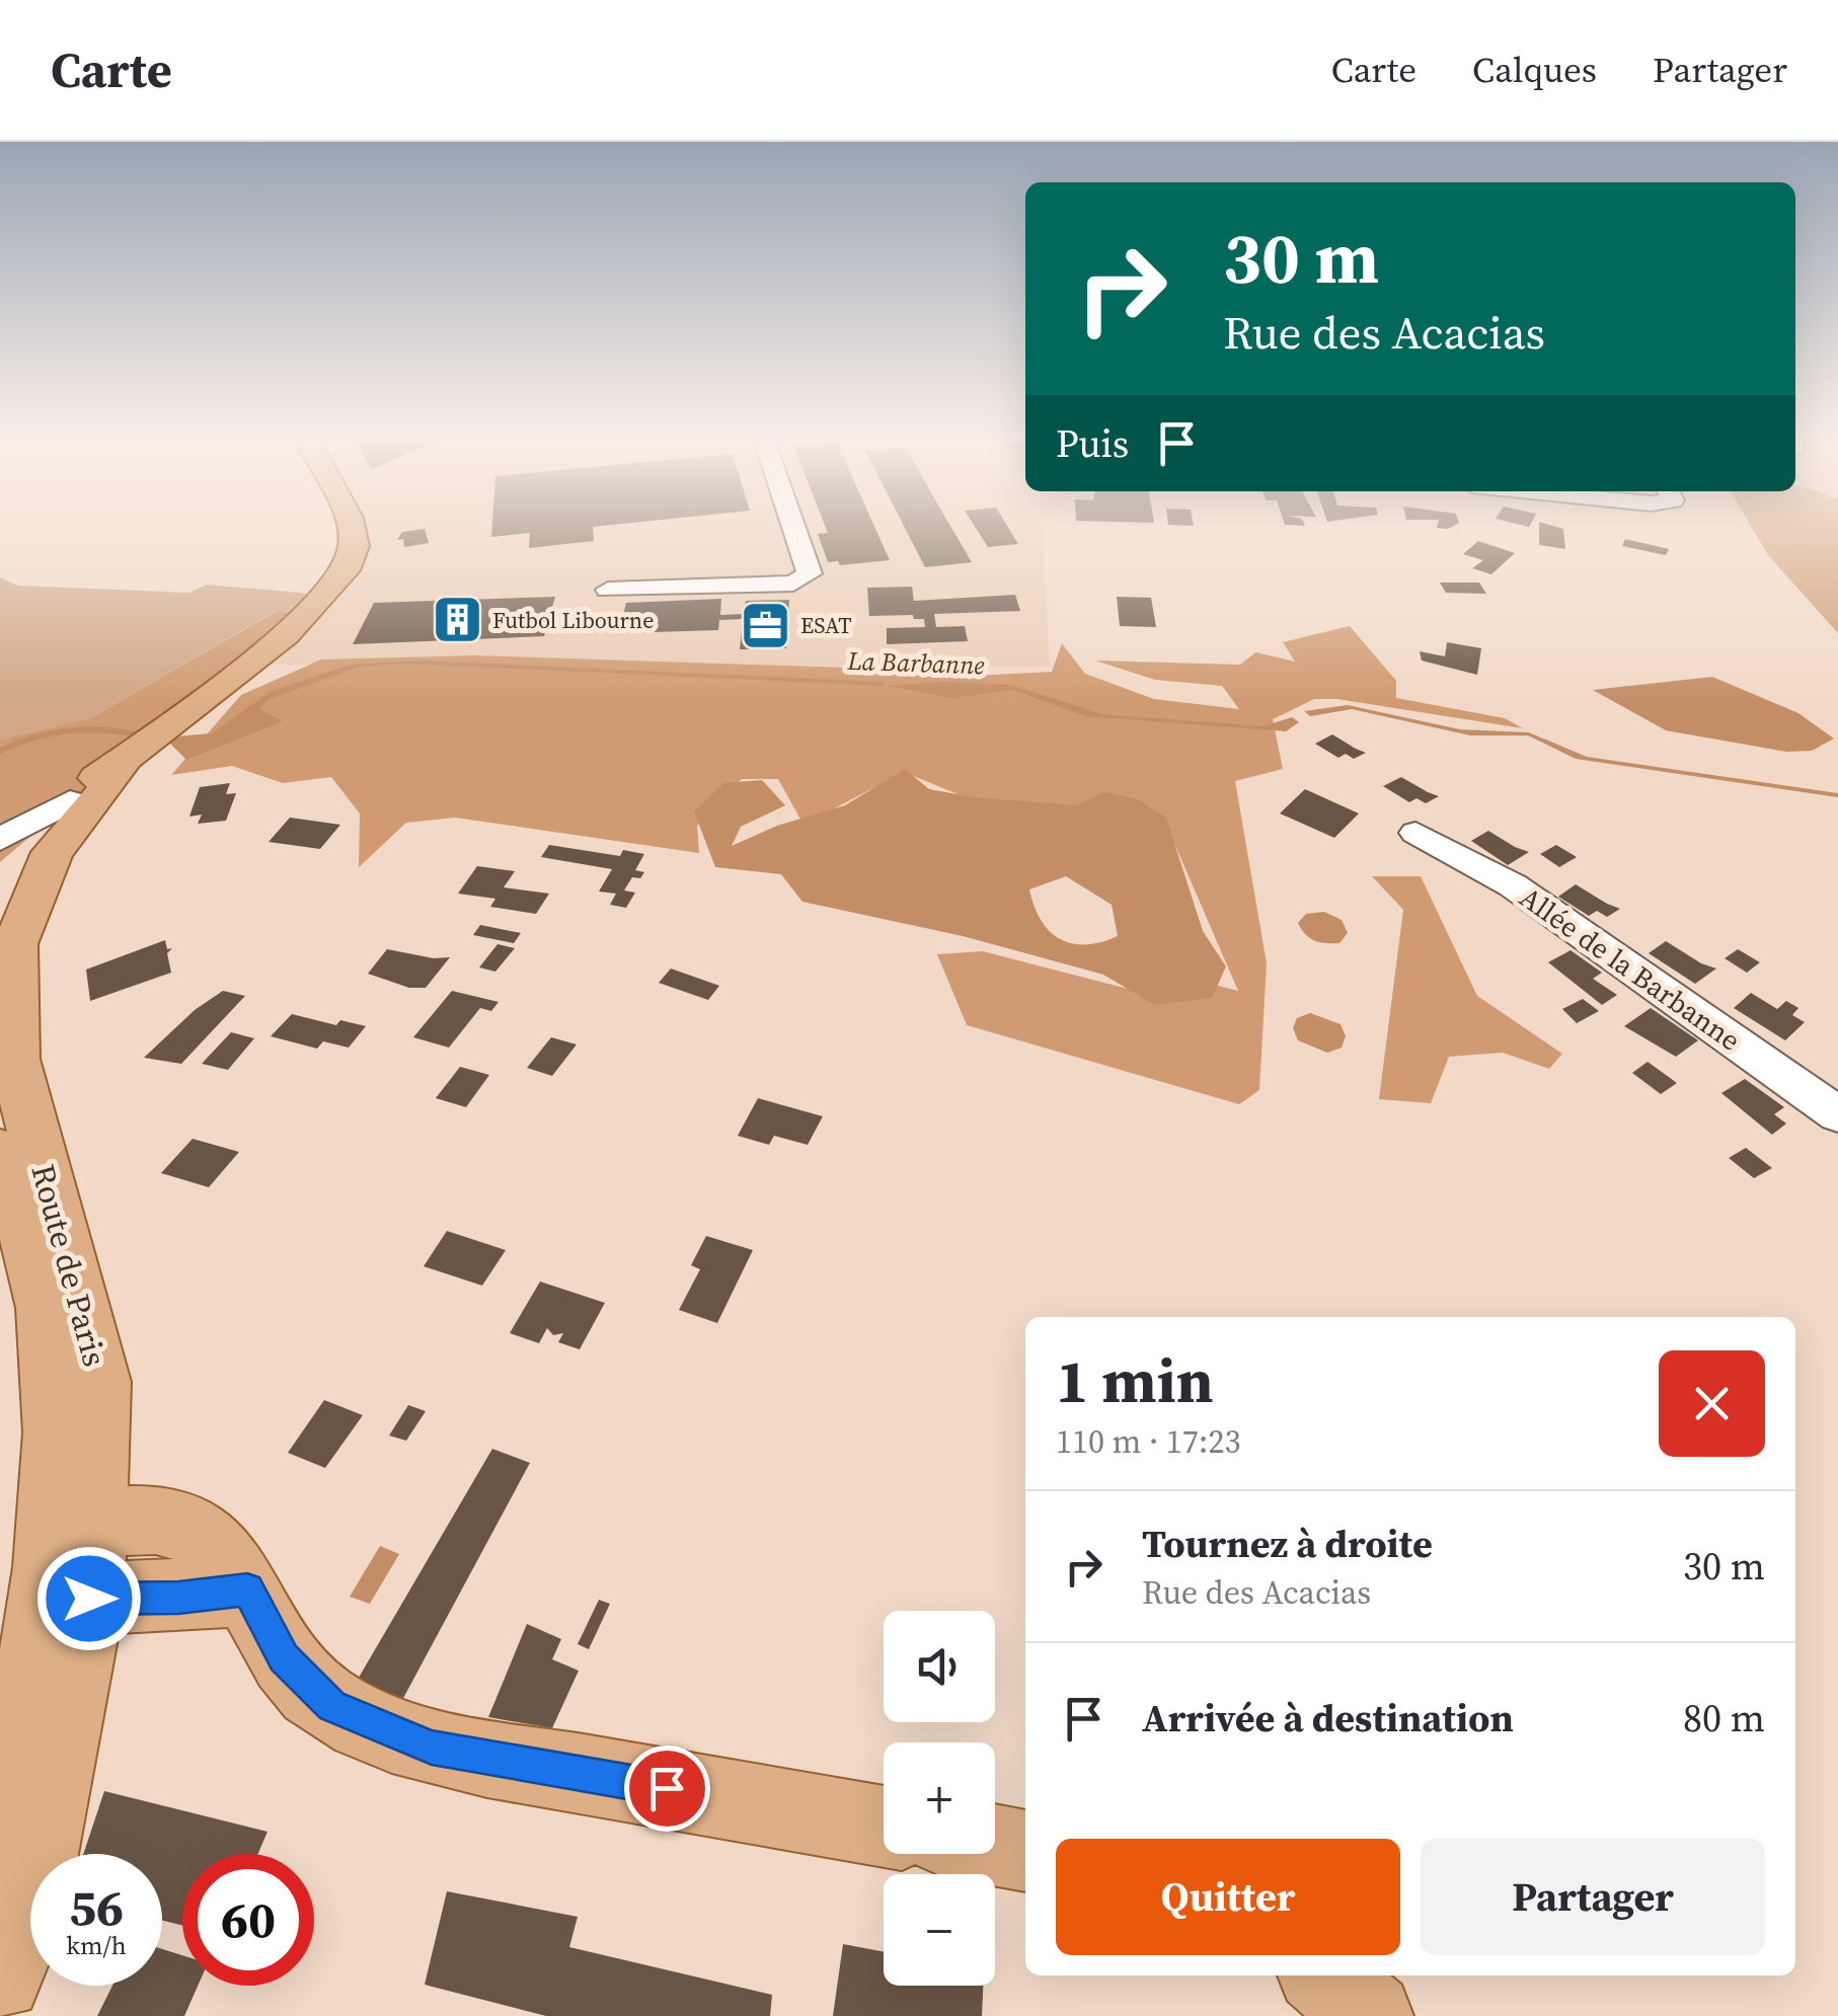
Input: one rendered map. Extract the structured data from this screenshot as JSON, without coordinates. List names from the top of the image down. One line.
{"streets":{"main road":["Route de Paris"],"street":["Allée de la Barbanne"]},"water":["La Barbanne"],"places":{"building":["Futbol Libourne"],"office":["ESAT"]},"page":{"header":"Carte","nav":["Carte","Calques","Partager"],"turn":["30 m","Rue des Acacias"],"then":"Puis","heading":["1 min","110 m · 17:23"],"list":[{"name":"Tournez à droite","note":"Rue des Acacias","value":"30 m"},{"name":"Arrivée à destination","value":"80 m"}],"map_buttons":["+","−"],"buttons":["Quitter","Partager"],"speed":"56 km/h","limit":"60"}}
